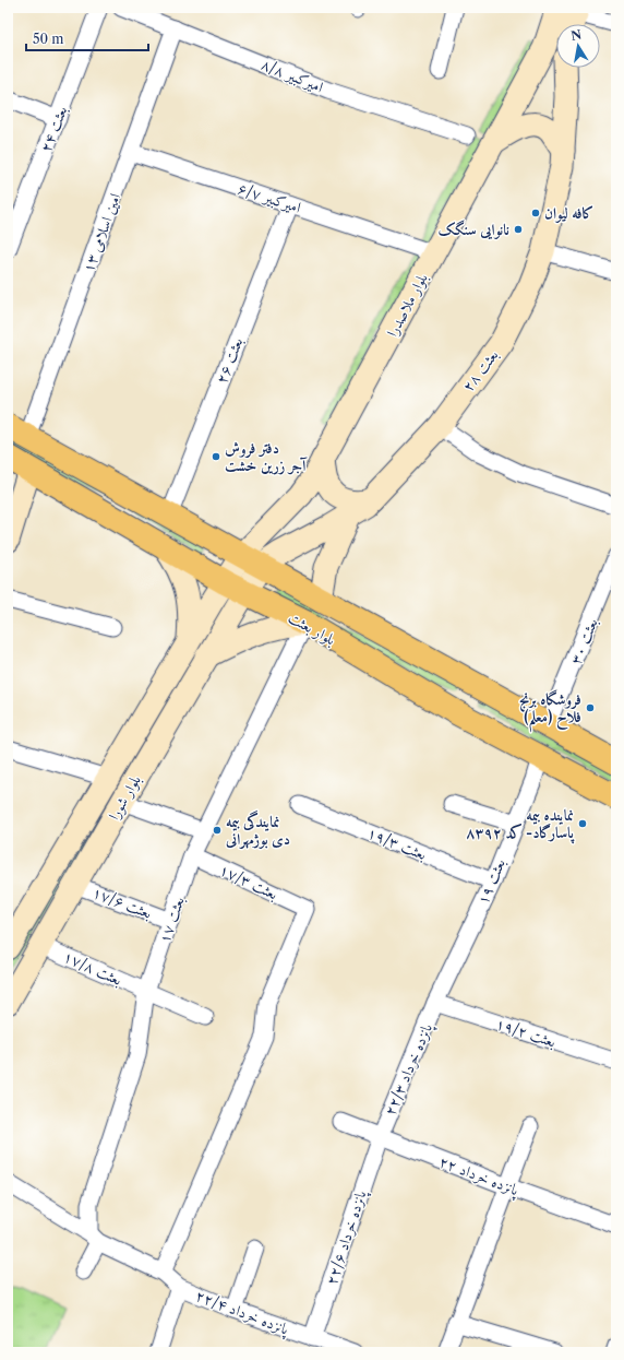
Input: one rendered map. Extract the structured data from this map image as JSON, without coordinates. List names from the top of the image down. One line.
{"streets":{"main road":["بلوار ملاصدرا","بعثت ۲۸","بلوار بعثت","بلوار شورا"],"street":["امیرکبیر ۸/۸","بعثت ۲۴","امیرکبیر ۶/۷","امین اسلامی ۱۳","بعثت ۲۶","بعثت ۳۰","بعثت ۱۹/۳","بعثت ۱۷/۳","بعثت ۱۹","بعثت ۱۷/۶","بعثت ۱۷","بعثت ۱۷/۸","بعثت ۱۹/۲","پانزده خرداد ۲۲/۳","پانزده خرداد ۲۲","پانزده خرداد ۲۲/۶","پانزده خرداد ۲۲/۴"]},"crossings":[["امیرکبیر ۸/۸","امین اسلامی ۱۳"],["امیرکبیر ۶/۷","امین اسلامی ۱۳"],["امیرکبیر ۶/۷","بلوار ملاصدرا"],["امیرکبیر ۶/۷","بعثت ۲۶"],["امین اسلامی ۱۳","بلوار بعثت"],["بلوار ملاصدرا","بعثت ۲۸"],["بلوار ملاصدرا","بلوار بعثت"],["بعثت ۲۶","بلوار بعثت"],["بعثت ۲۸","بلوار بعثت"],["بعثت ۲۸","بلوار شورا"],["بلوار بعثت","بعثت ۳۰"],["بلوار بعثت","بلوار شورا"],["بلوار بعثت","بعثت ۱۹"],["بلوار بعثت","بعثت ۱۷"],["بلوار شورا","بعثت ۱۷/۶"],["بلوار شورا","بعثت ۱۷/۸"],["بعثت ۱۹/۳","بعثت ۱۹"],["بعثت ۱۷/۳","بعثت ۱۷"],["بعثت ۱۷/۳","پانزده خرداد ۲۲/۴"],["بعثت ۱۹","بعثت ۱۹/۲"],["بعثت ۱۹","پانزده خرداد ۲۲/۳"],["بعثت ۱۷/۶","بعثت ۱۷"],["بعثت ۱۷","بعثت ۱۷/۸"],["بعثت ۱۷","پانزده خرداد ۲۲/۴"],["بعثت ۱۹/۲","پانزده خرداد ۲۲/۳"],["پانزده خرداد ۲۲/۳","پانزده خرداد ۲۲"],["پانزده خرداد ۲۲/۳","پانزده خرداد ۲۲/۶"],["پانزده خرداد ۲۲","پانزده خرداد ۲۲/۶"],["پانزده خرداد ۲۲/۶","پانزده خرداد ۲۲/۴"]],"places":["کافه لیوان","نانوایی سنگک","دفتر فروش آجر زرین خشت","فروشگاه برنج فلاح (معلم)","نماینده بیمه پاسارگاد- کد ۸۳۹۲","نمایندگی بیمه دی بوژمهرانی"],"scale_bar":"50 m","north":"top"}
